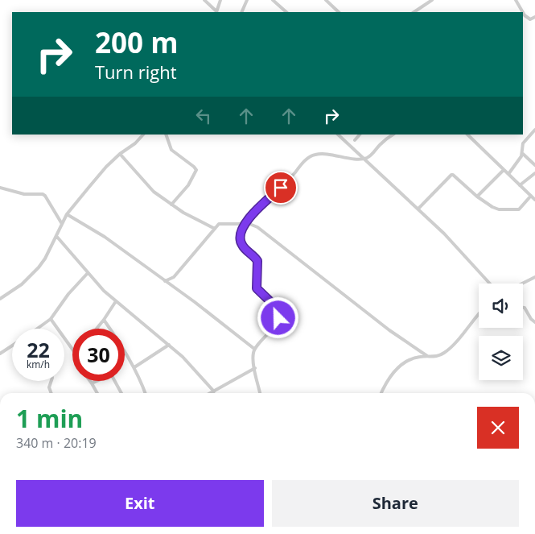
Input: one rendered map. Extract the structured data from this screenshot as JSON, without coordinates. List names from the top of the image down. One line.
{"page":{"turn":["200 m","Turn right"],"speed":"22 km/h","limit":"30","heading":["1 min","340 m · 20:19"],"buttons":["Exit","Share"]}}
